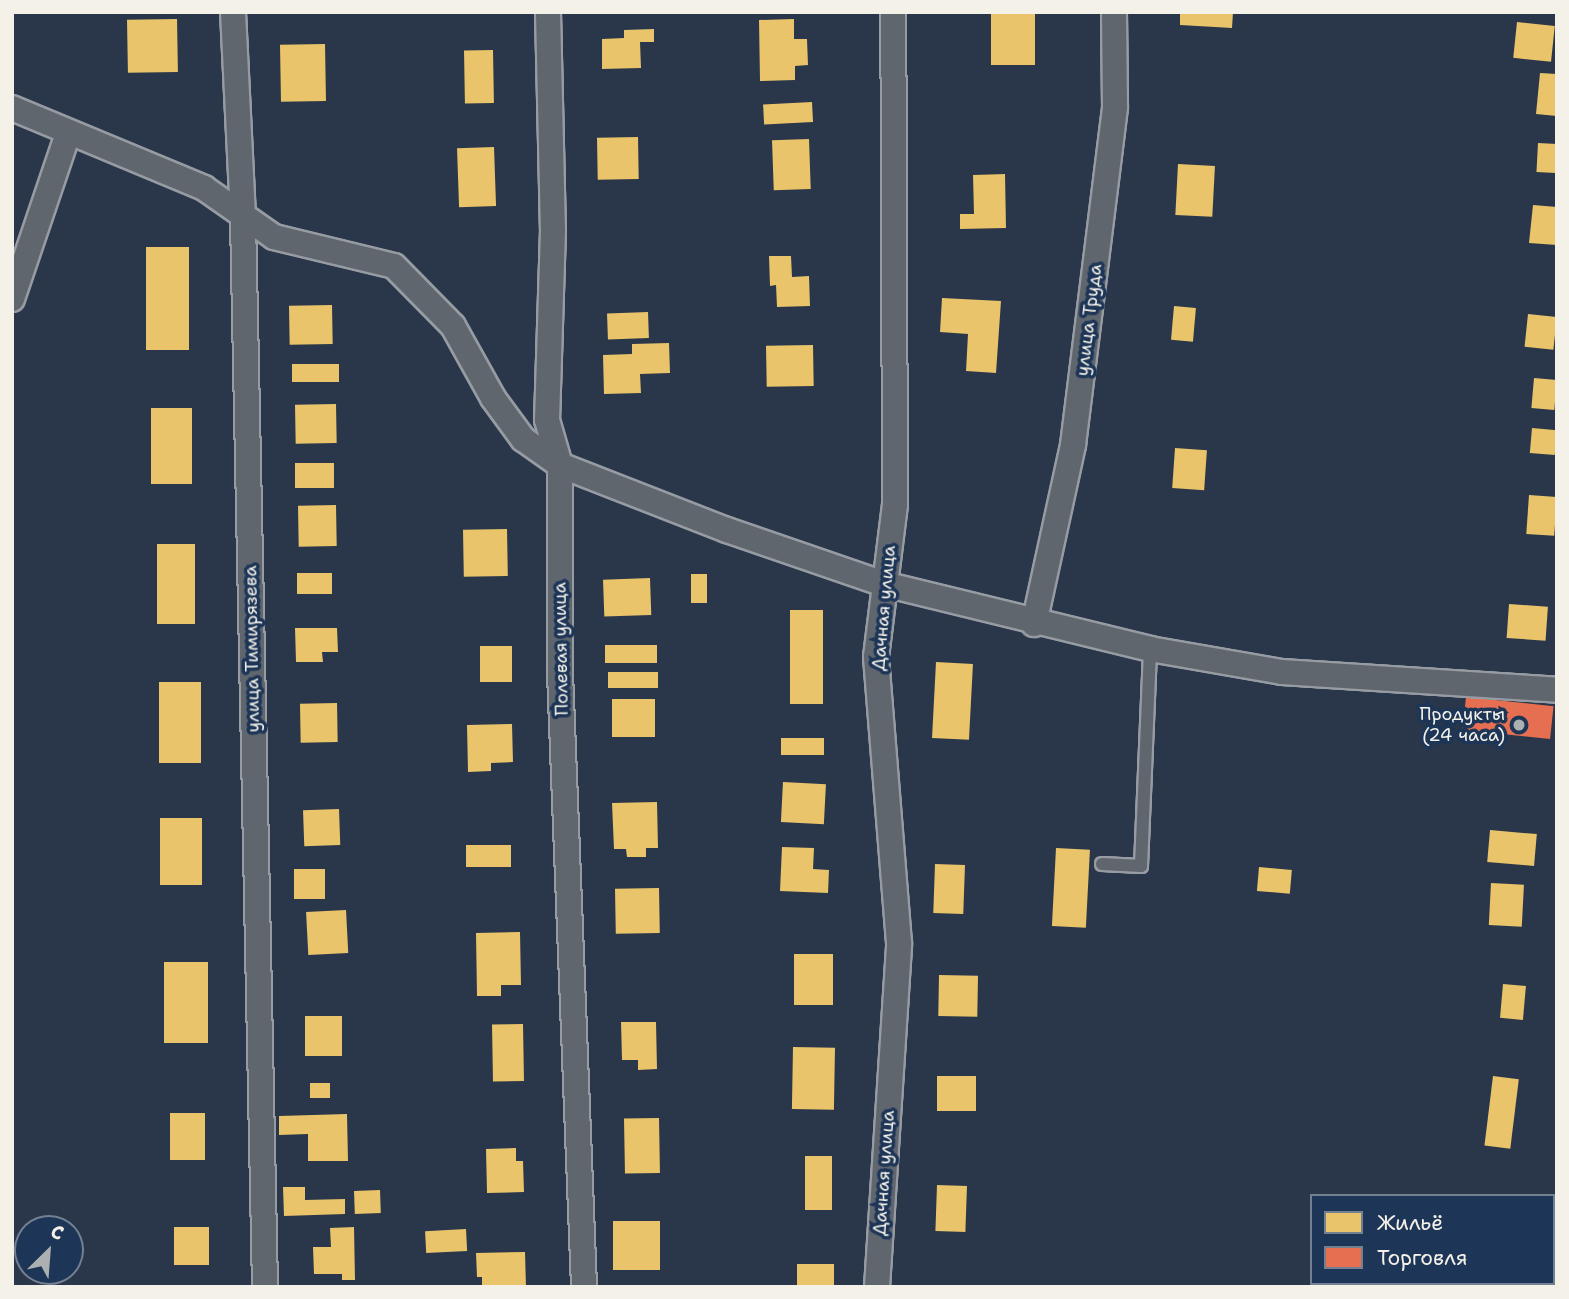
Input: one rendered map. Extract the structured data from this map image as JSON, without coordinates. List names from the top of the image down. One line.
{"streets":{"street":["улица Труда","Дачная улица","улица Тимирязева","Полевая улица"]},"places":["Продукты (24 часа)"],"legend":["Жильё","Торговля"],"north":"top right"}
